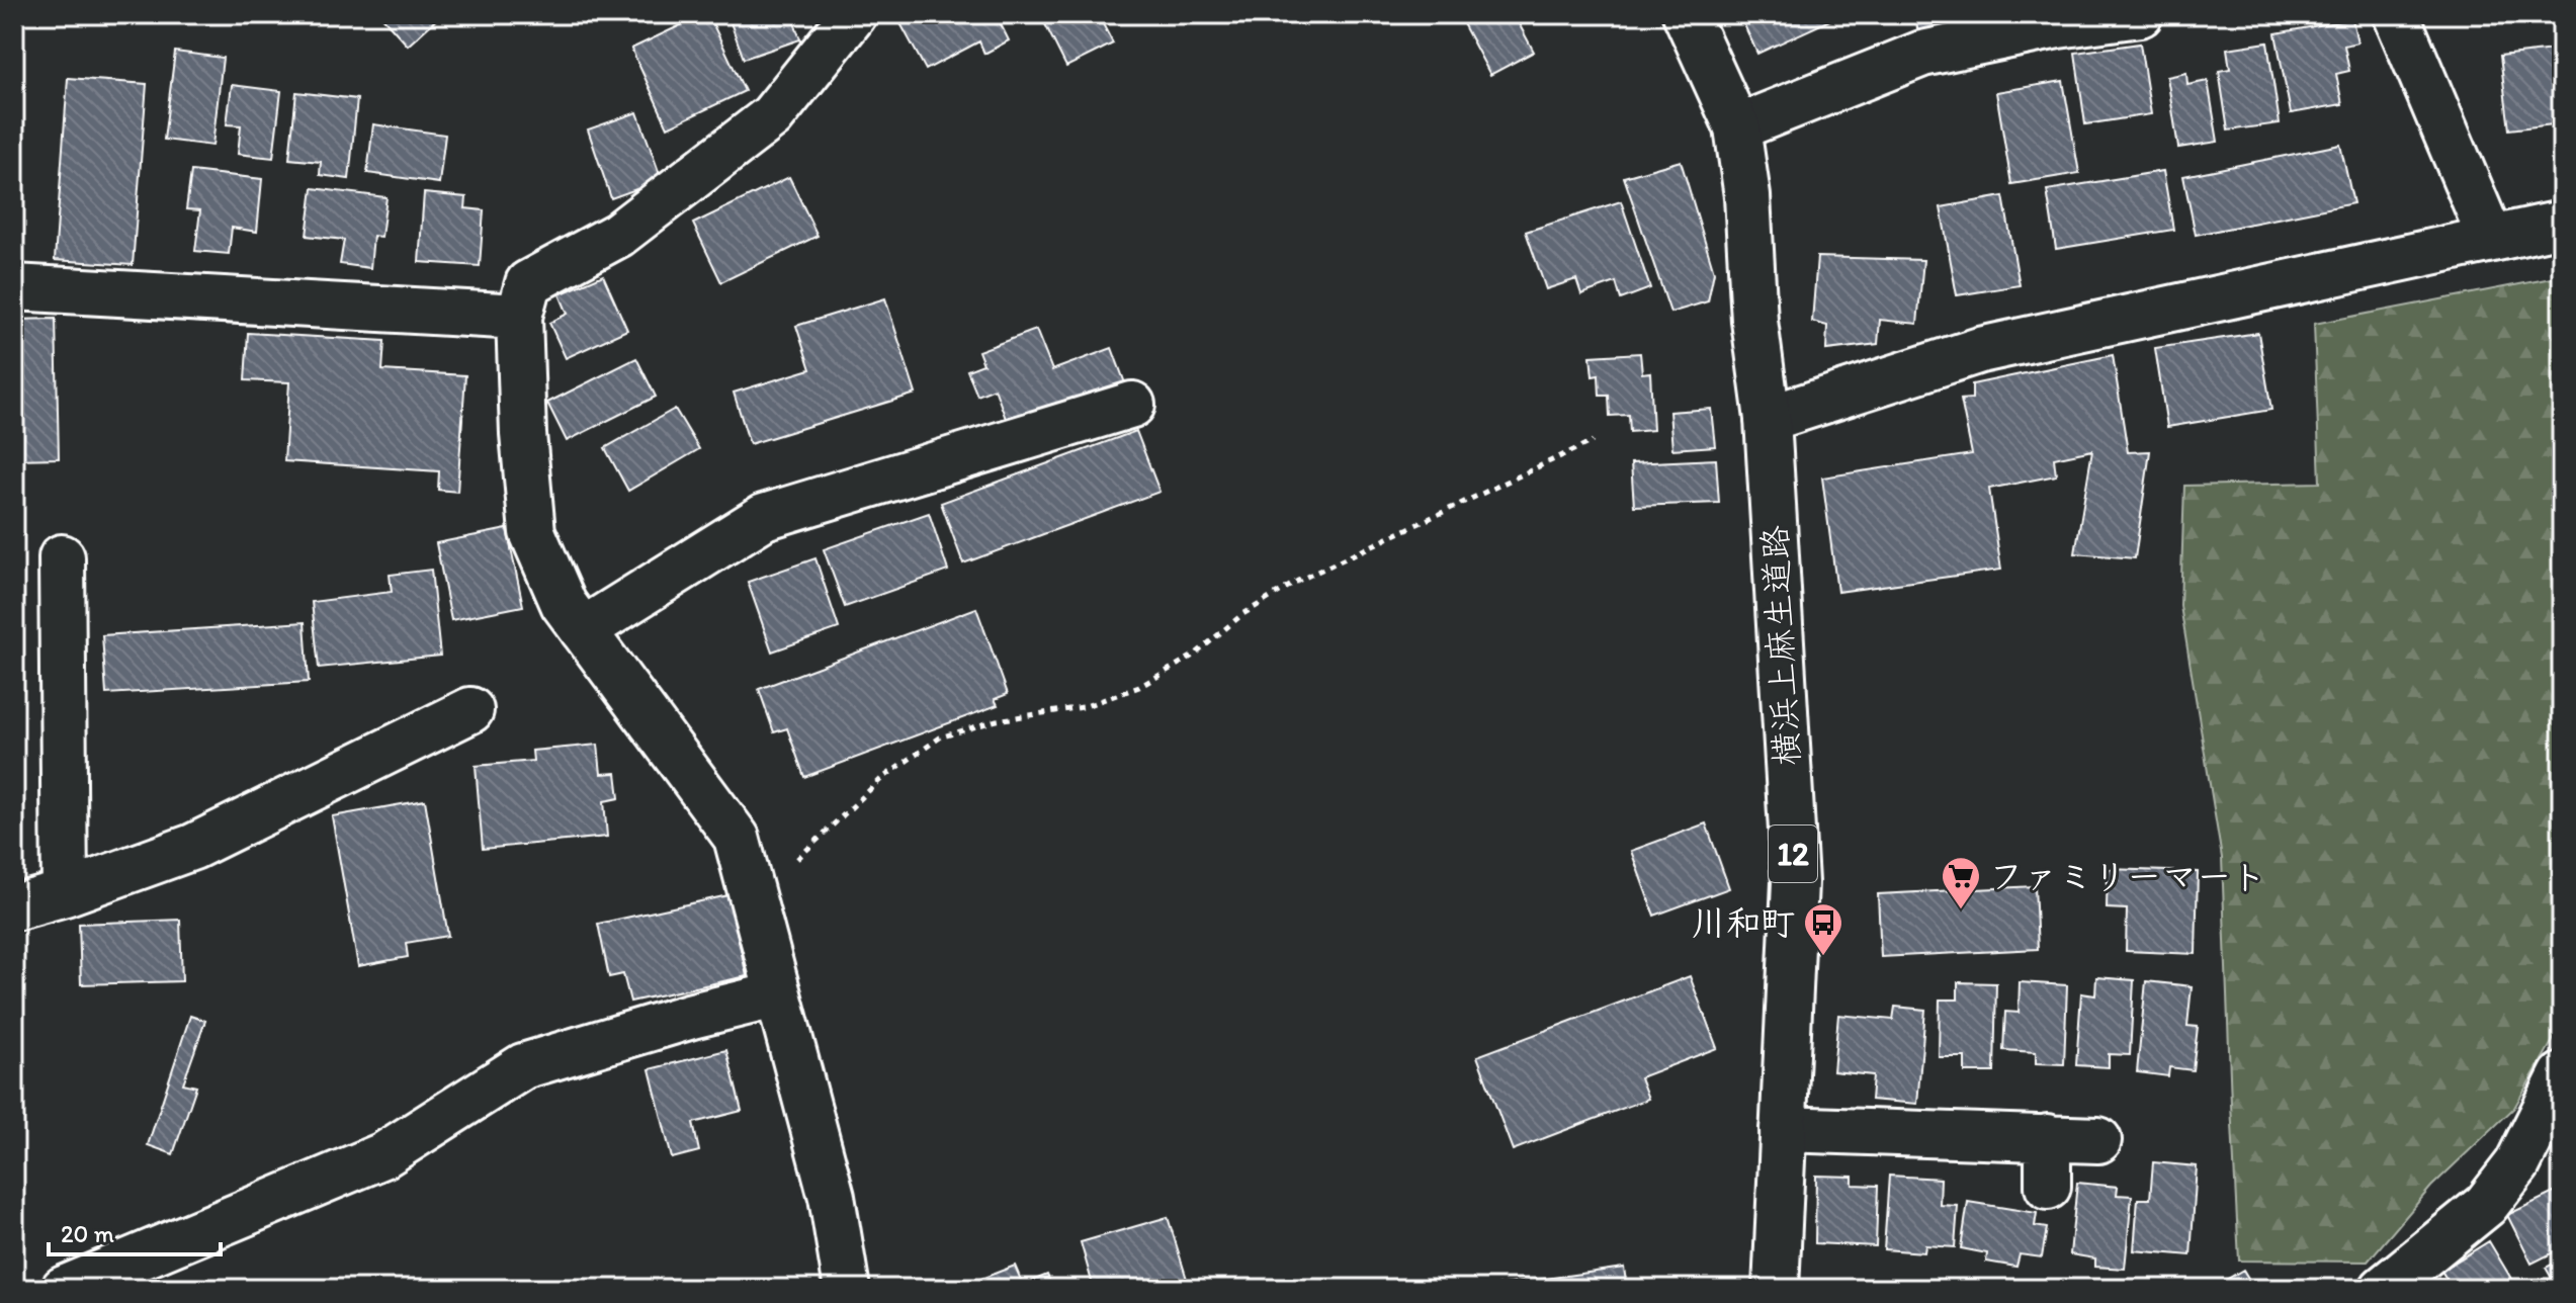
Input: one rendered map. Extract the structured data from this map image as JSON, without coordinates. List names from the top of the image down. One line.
{"streets":{"street":["横浜上麻生道路","12"]},"places":{"supermarket":["ファミリーマート"],"bus stop":["川和町"]},"scale_bar":"20 m"}
